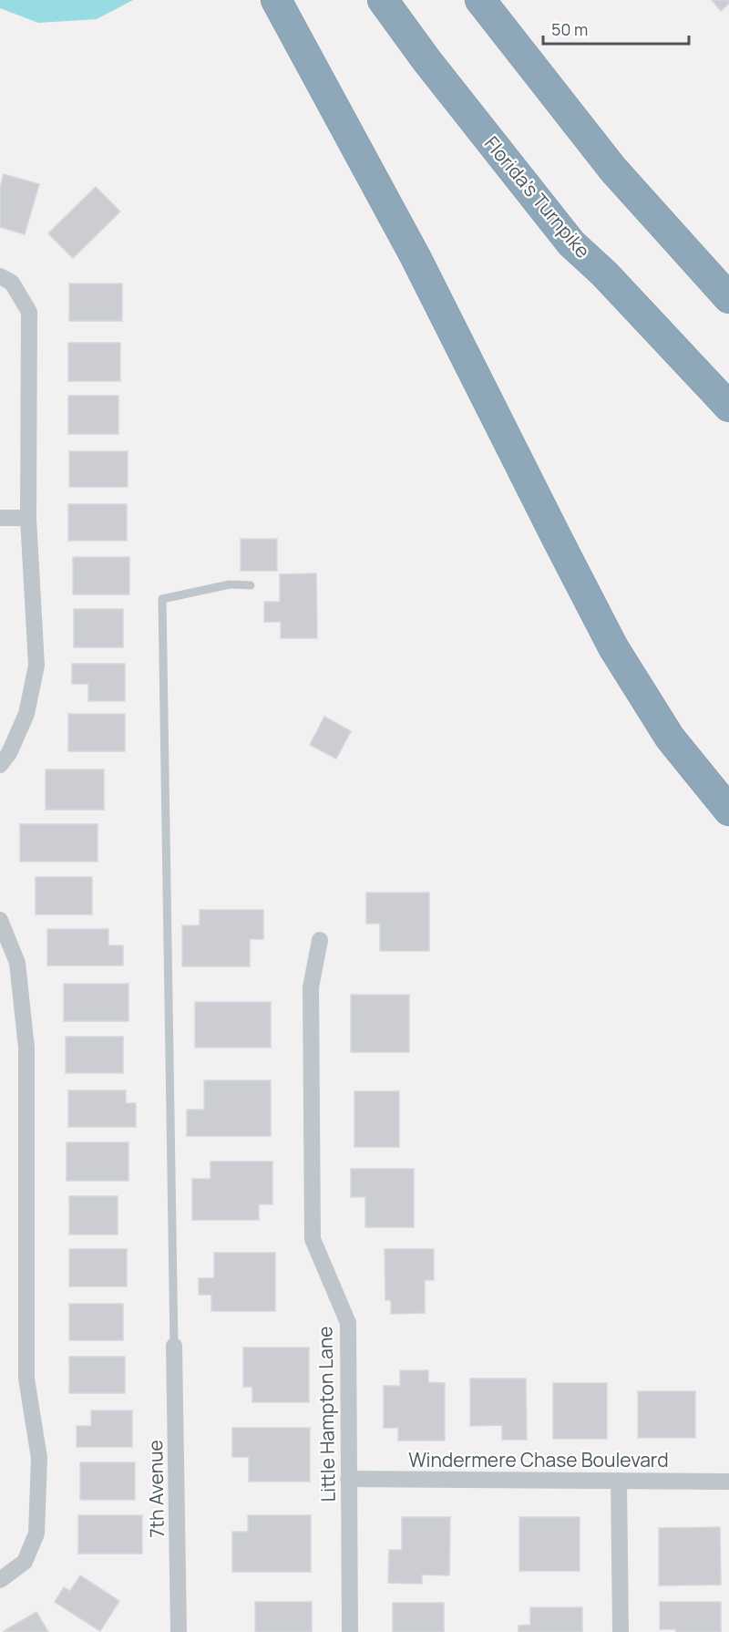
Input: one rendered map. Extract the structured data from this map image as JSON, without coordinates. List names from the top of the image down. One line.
{"streets":{"highway":["Florida's Turnpike"],"street":["Little Hampton Lane","Windermere Chase Boulevard","7th Avenue"]},"crossings":[["Little Hampton Lane","Windermere Chase Boulevard"]],"scale_bar":"50 m"}
